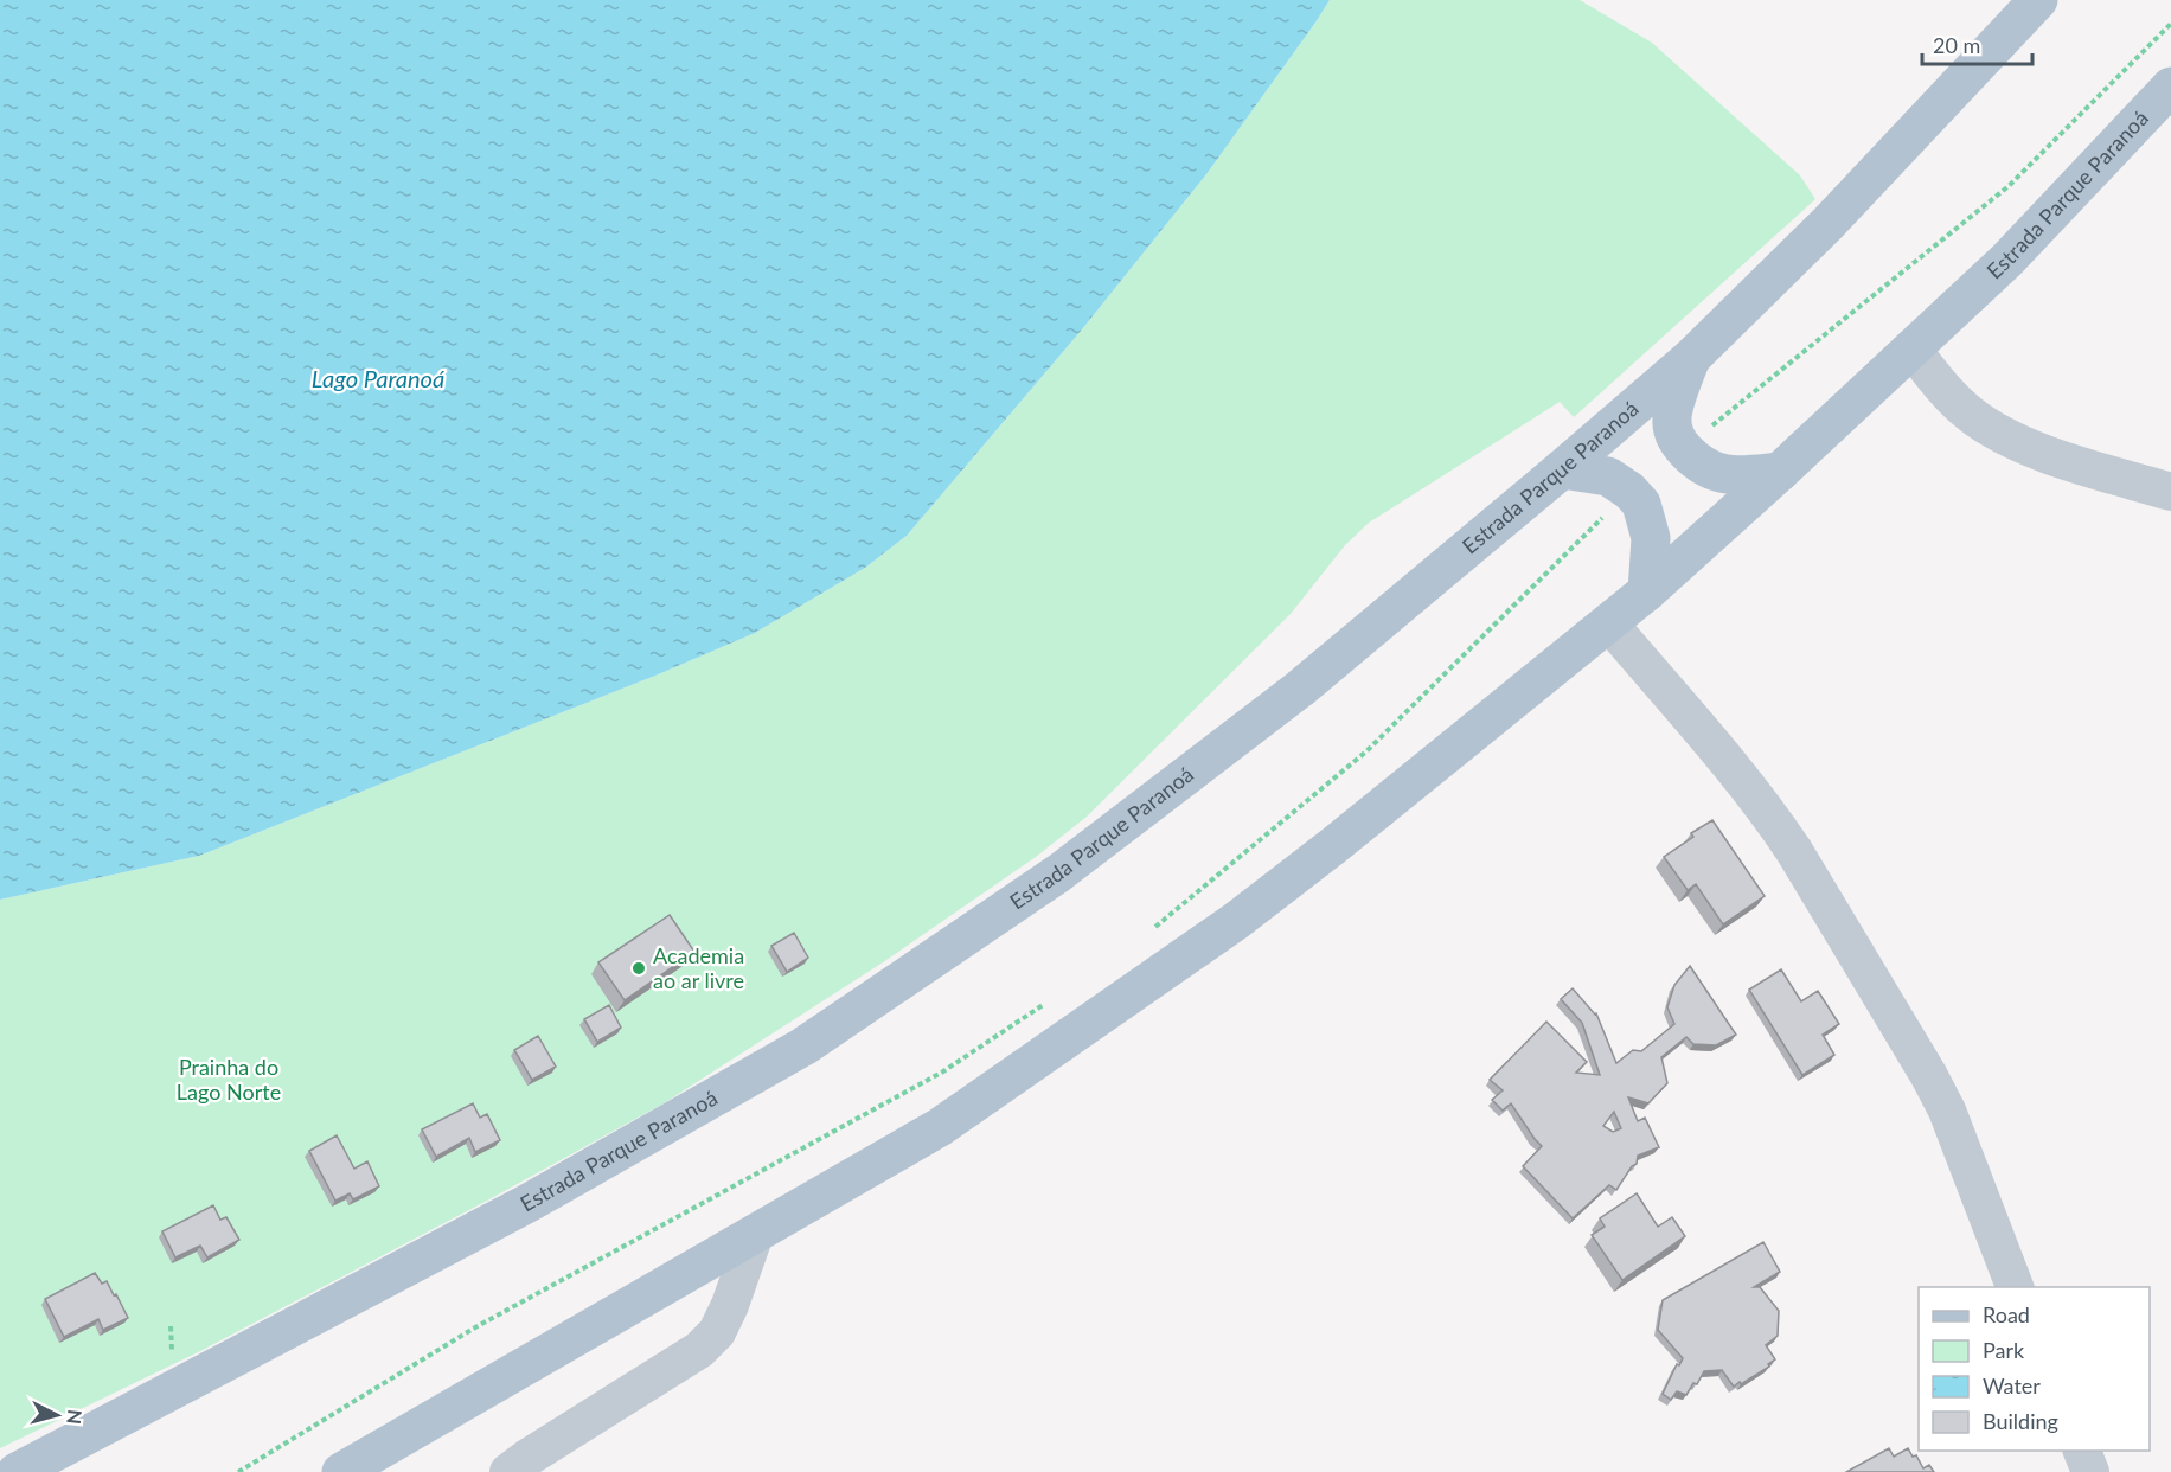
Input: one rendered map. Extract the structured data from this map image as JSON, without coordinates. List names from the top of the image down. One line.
{"streets":{"main road":["Estrada Parque Paranoá"]},"water":["Lago Paranoá"],"parks":["Prainha do Lago Norte"],"places":["Academia ao ar livre"],"legend":["Road","Park","Water","Building"],"scale_bar":"20 m","north":"right"}
